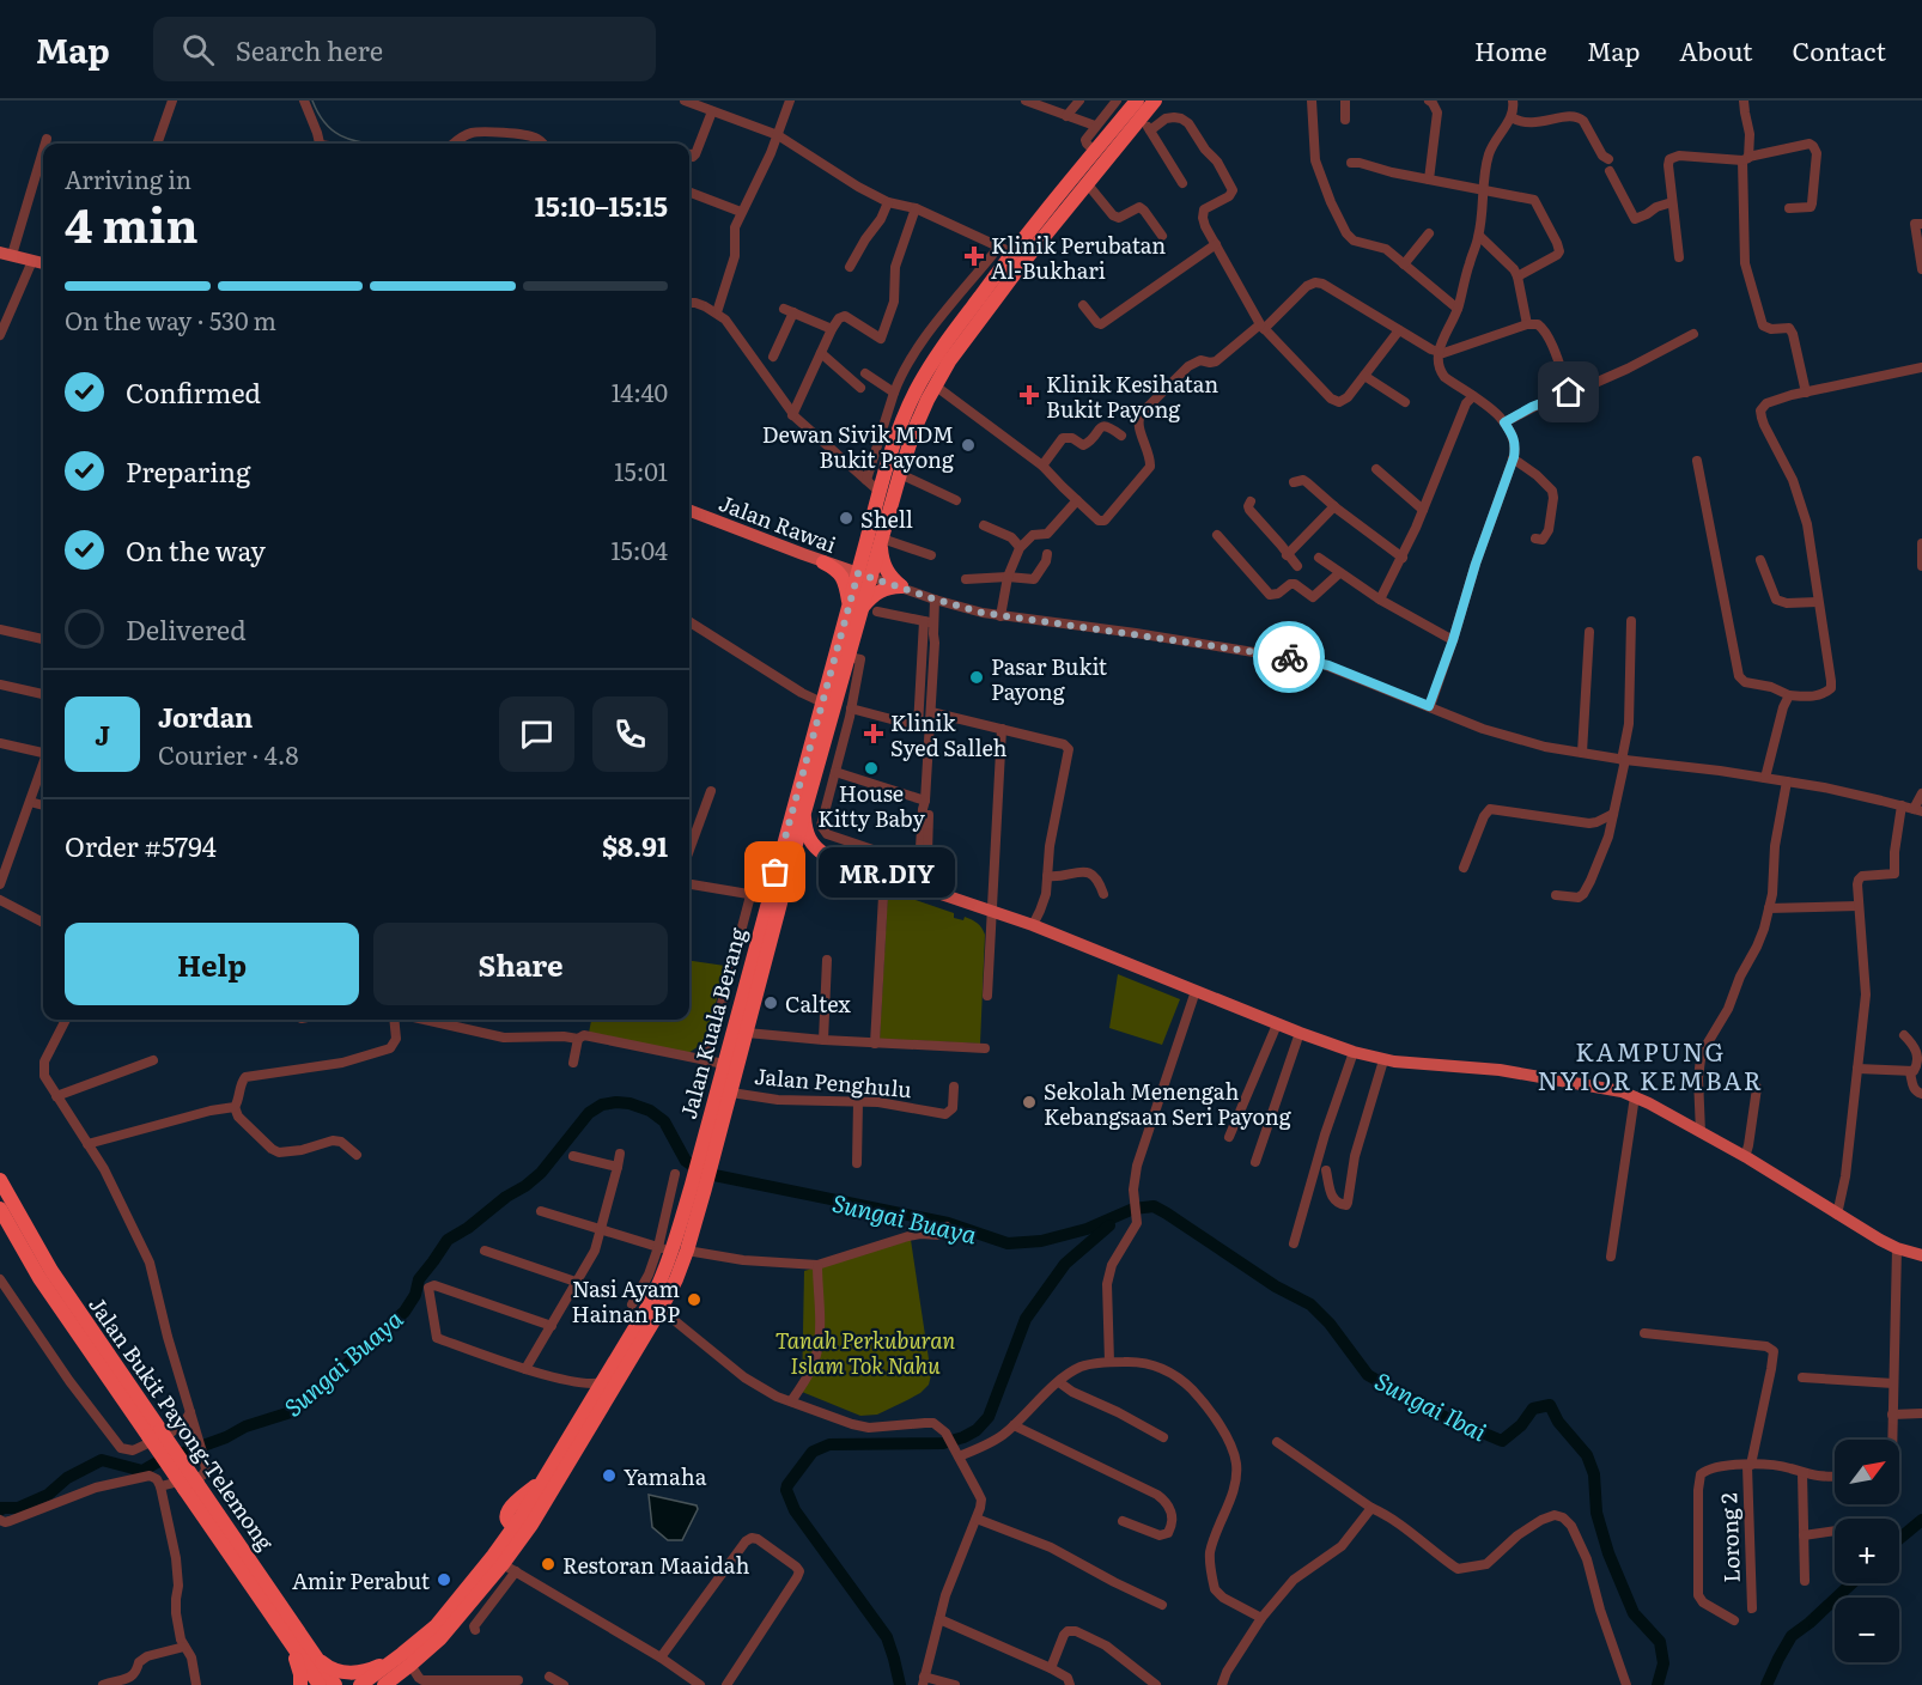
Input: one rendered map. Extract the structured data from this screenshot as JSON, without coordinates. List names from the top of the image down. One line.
{"streets":{"highway":["Jalan Kuala Berang","Jalan Bukit Payong-Telemong"],"main road":["Jalan Rawai"],"street":["Jalan Penghulu","Lorong 2"]},"crossings":[["Jalan Rawai","Jalan Kuala Berang"],["Jalan Kuala Berang","Jalan Penghulu"]],"districts":["KAMPUNG NYIOR KEMBAR"],"water":["Sungai Buaya","Sungai Ibai"],"parks":["Tanah Perkuburan Islam Tok Nahu"],"places":{"health":["Klinik Perubatan Al-Bukhari","Klinik Kesihatan Bukit Payong","Klinik Syed Salleh"],"other":["Dewan Sivik MDM Bukit Payong","Shell","Pasar Bukit Payong","House Kitty Baby","MR.DIY","Caltex","Sekolah Menengah Kebangsaan Seri Payong","Nasi Ayam Hainan BP","Yamaha","Restoran Maaidah","Amir Perabut"]},"north":"top right","page":{"header":"Map","search":"Search here","nav":["Home","Map","About","Contact"],"heading":["4 min","Arriving in","15:10–15:15"],"panel":["Jordan","Courier · 4.8","Order #5794","$8.91"],"bar":"On the way · 530 m","list":[["Confirmed","14:40"],["Preparing","15:01"],["On the way","15:04"],"Delivered"],"round":"J","bubble":"MR.DIY","buttons":["Help","Share"],"map_buttons":["+","−"]}}
